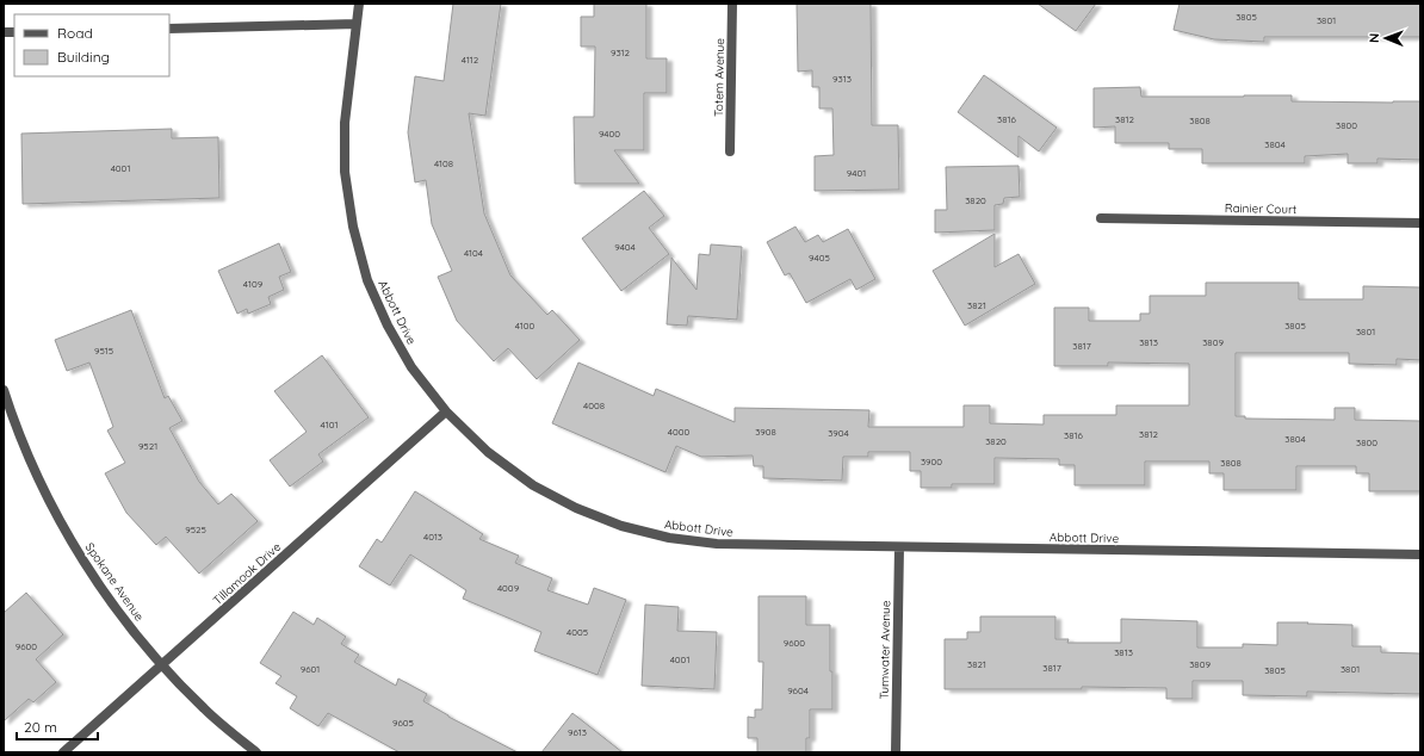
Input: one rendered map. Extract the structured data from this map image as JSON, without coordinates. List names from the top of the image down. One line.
{"streets":{"street":["Totem Avenue","Rainier Court","Abbott Drive","Tillamook Drive","Spokane Avenue","Tumwater Avenue"]},"crossings":[["Abbott Drive","Tillamook Drive"],["Abbott Drive","Tumwater Avenue"],["Tillamook Drive","Spokane Avenue"]],"house_numbers":["3805","3801","9312","4112","9313","3816","3812","3808","3800","9400","3804","4108","4001","9401","3820","9404","4104","9405","4109","3821","4100","3805","3801","3813","3809","3817","9515","4008","4101","4000","3908","3904","3812","3816","3804","3820","3800","9521","3900","3808","9525","4013","4009","4005","9600","9600","3813","4001","3821","3809","3817","9601","3801","3805","9604","9605","9613"],"legend":["Road","Building"],"scale_bar":"20 m","north":"left"}
